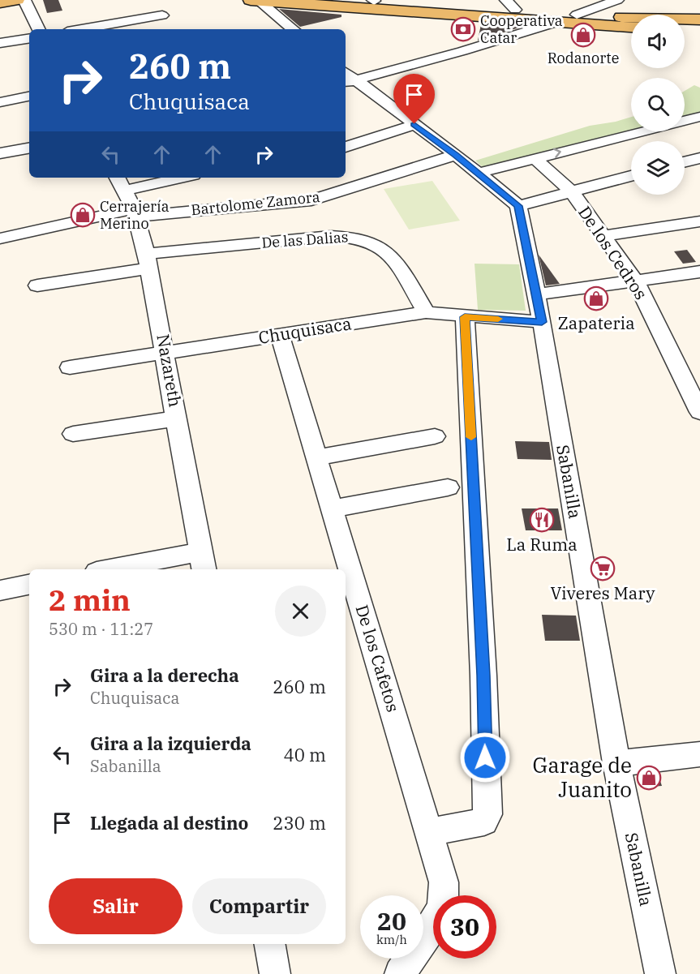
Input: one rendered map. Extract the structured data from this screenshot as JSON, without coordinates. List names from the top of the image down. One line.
{"streets":{"street":["Bartolome Zamora","De las Dalias","De los Cedros","Chuquisaca","Nazareth","Sabanilla","De los Cafetos"]},"crossings":[["Bartolome Zamora","Nazareth"],["De las Dalias","Chuquisaca"],["De las Dalias","Nazareth"],["Chuquisaca","Nazareth"],["Chuquisaca","Sabanilla"],["Chuquisaca","De los Cafetos"]],"places":{"bank":["Cooperativa Catar"],"shop":["Rodanorte","Cerrajería Merino","Zapateria","Garage de Juanito"],"restaurant":["La Ruma"],"supermarket":["Viveres Mary"]},"page":{"turn":["260 m","Chuquisaca"],"heading":["2 min","530 m · 11:27"],"list":[{"name":"Gira a la derecha","note":"Chuquisaca","value":"260 m"},{"name":"Gira a la izquierda","note":"Sabanilla","value":"40 m"},{"name":"Llegada al destino","value":"230 m"}],"buttons":["Salir","Compartir"],"speed":"20 km/h","limit":"30"}}
